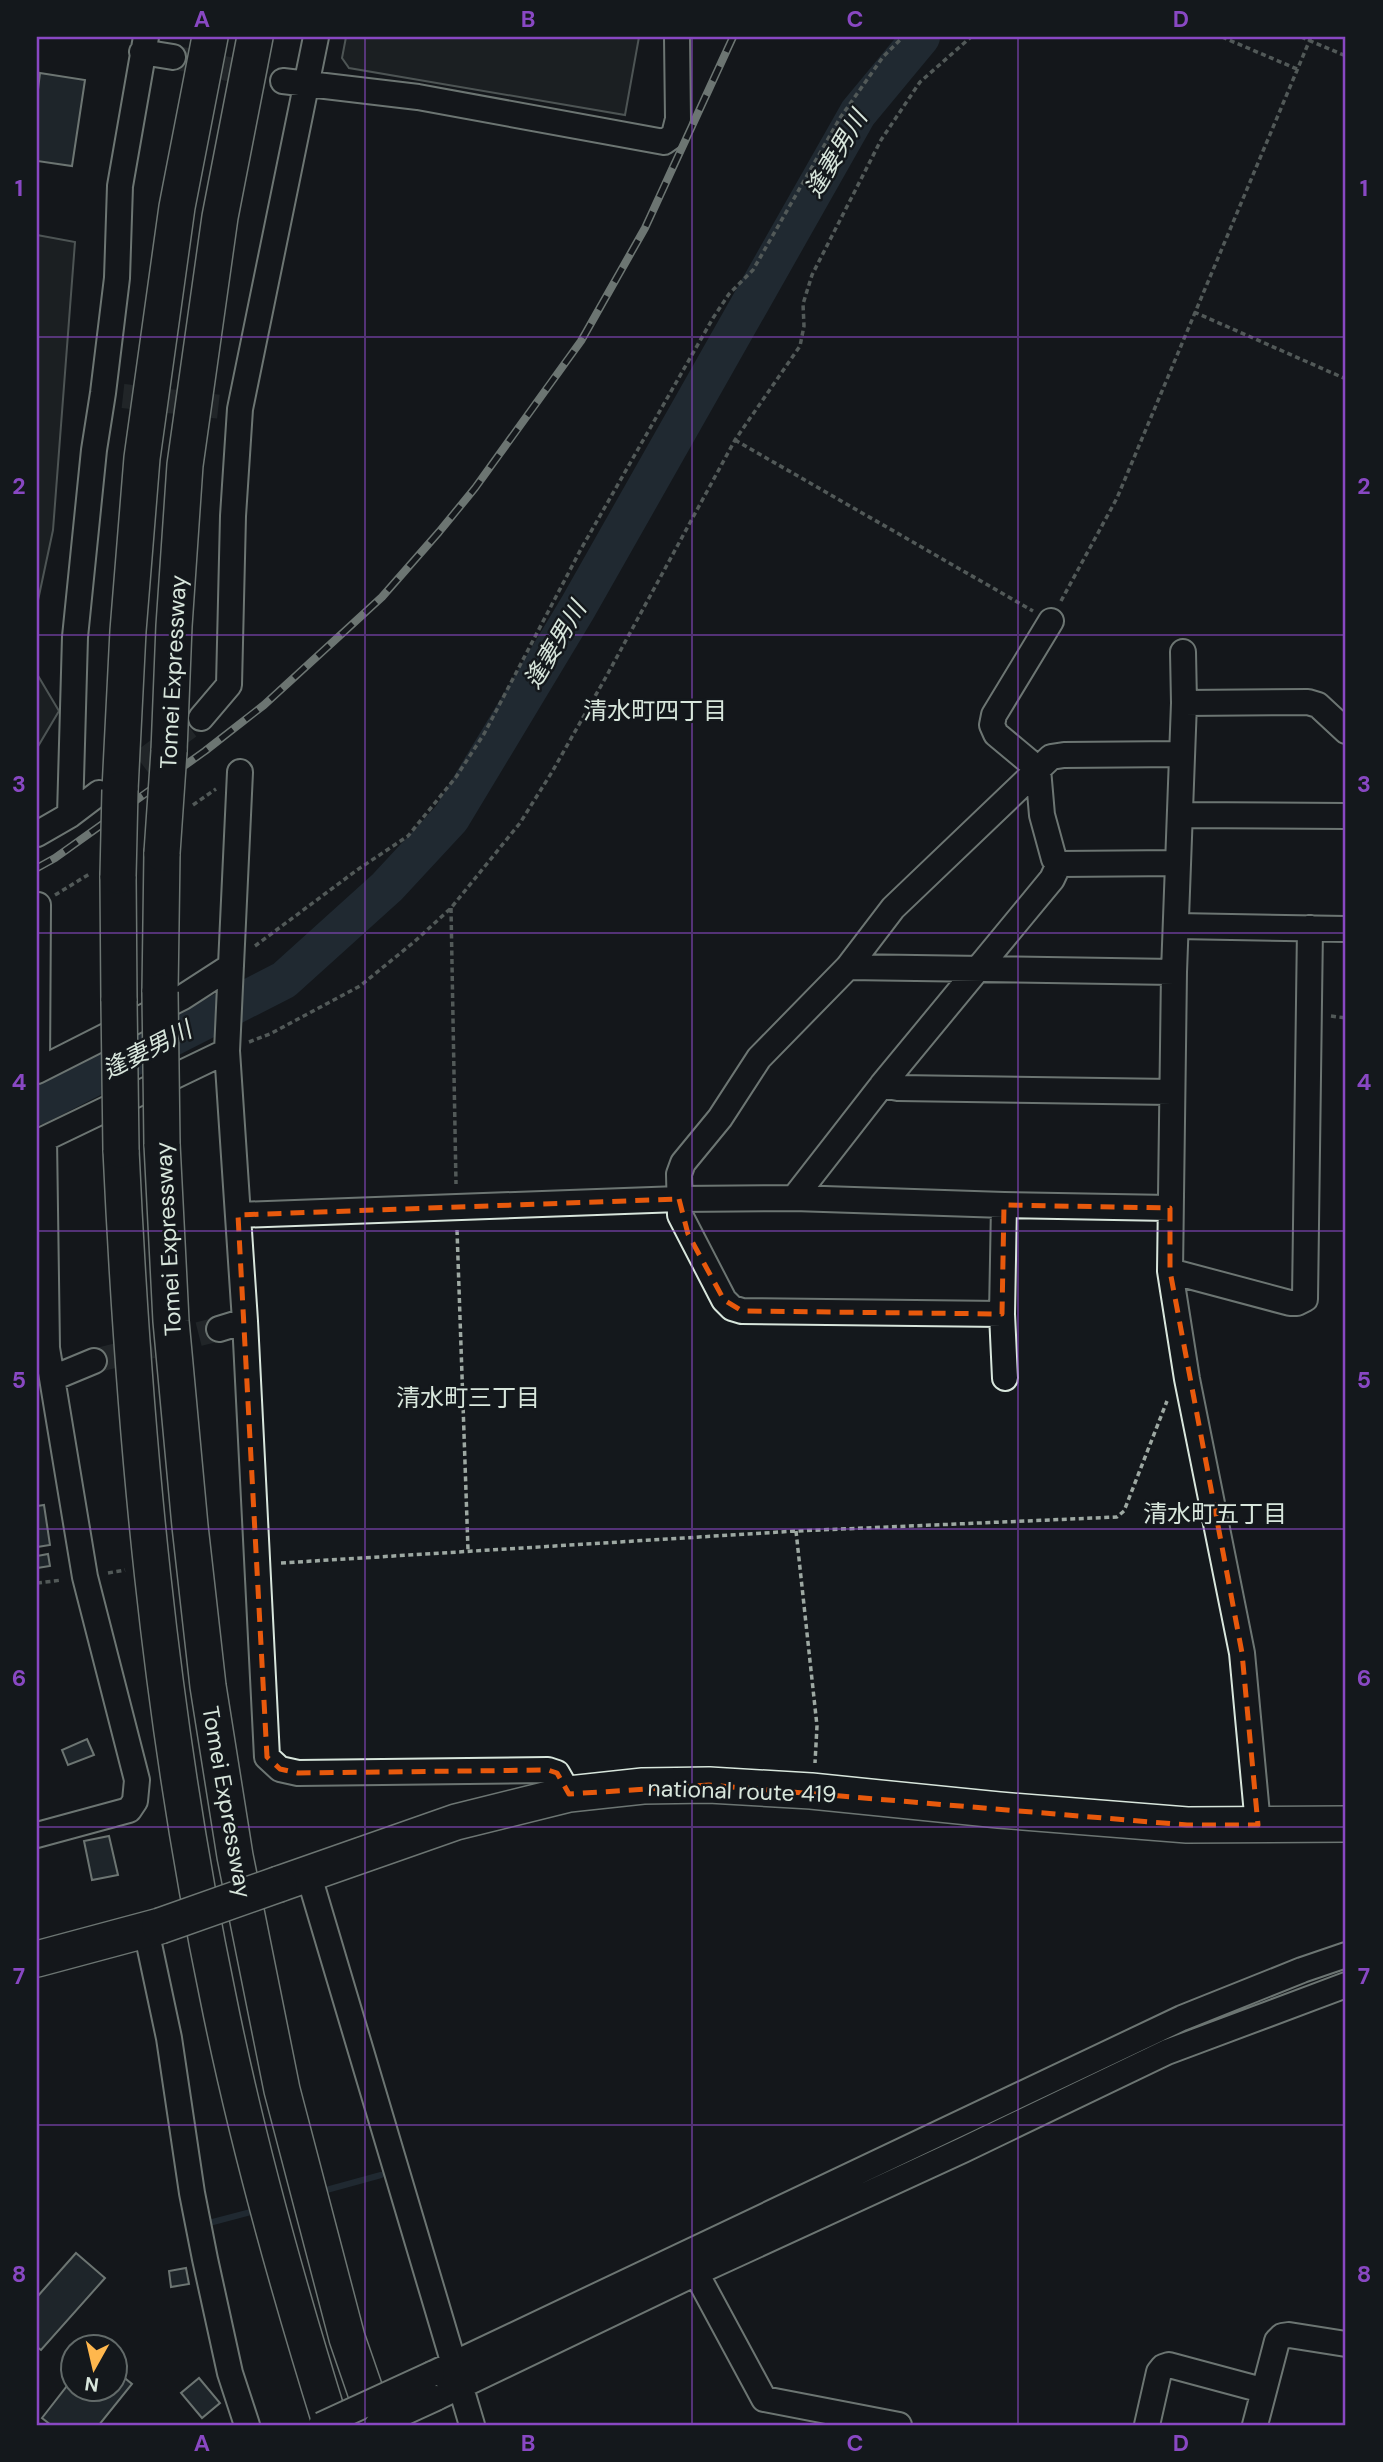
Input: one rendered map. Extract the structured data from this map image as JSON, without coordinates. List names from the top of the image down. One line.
{"streets":{"highway":["Tomei Expressway","national route 419"]},"districts":["清水町四丁目","清水町三丁目","清水町五丁目"],"water":["逢妻男川"],"north":"bottom","grid":{"columns":["A","B","C","D"],"rows":["1","2","3","4","5","6","7","8"]}}
